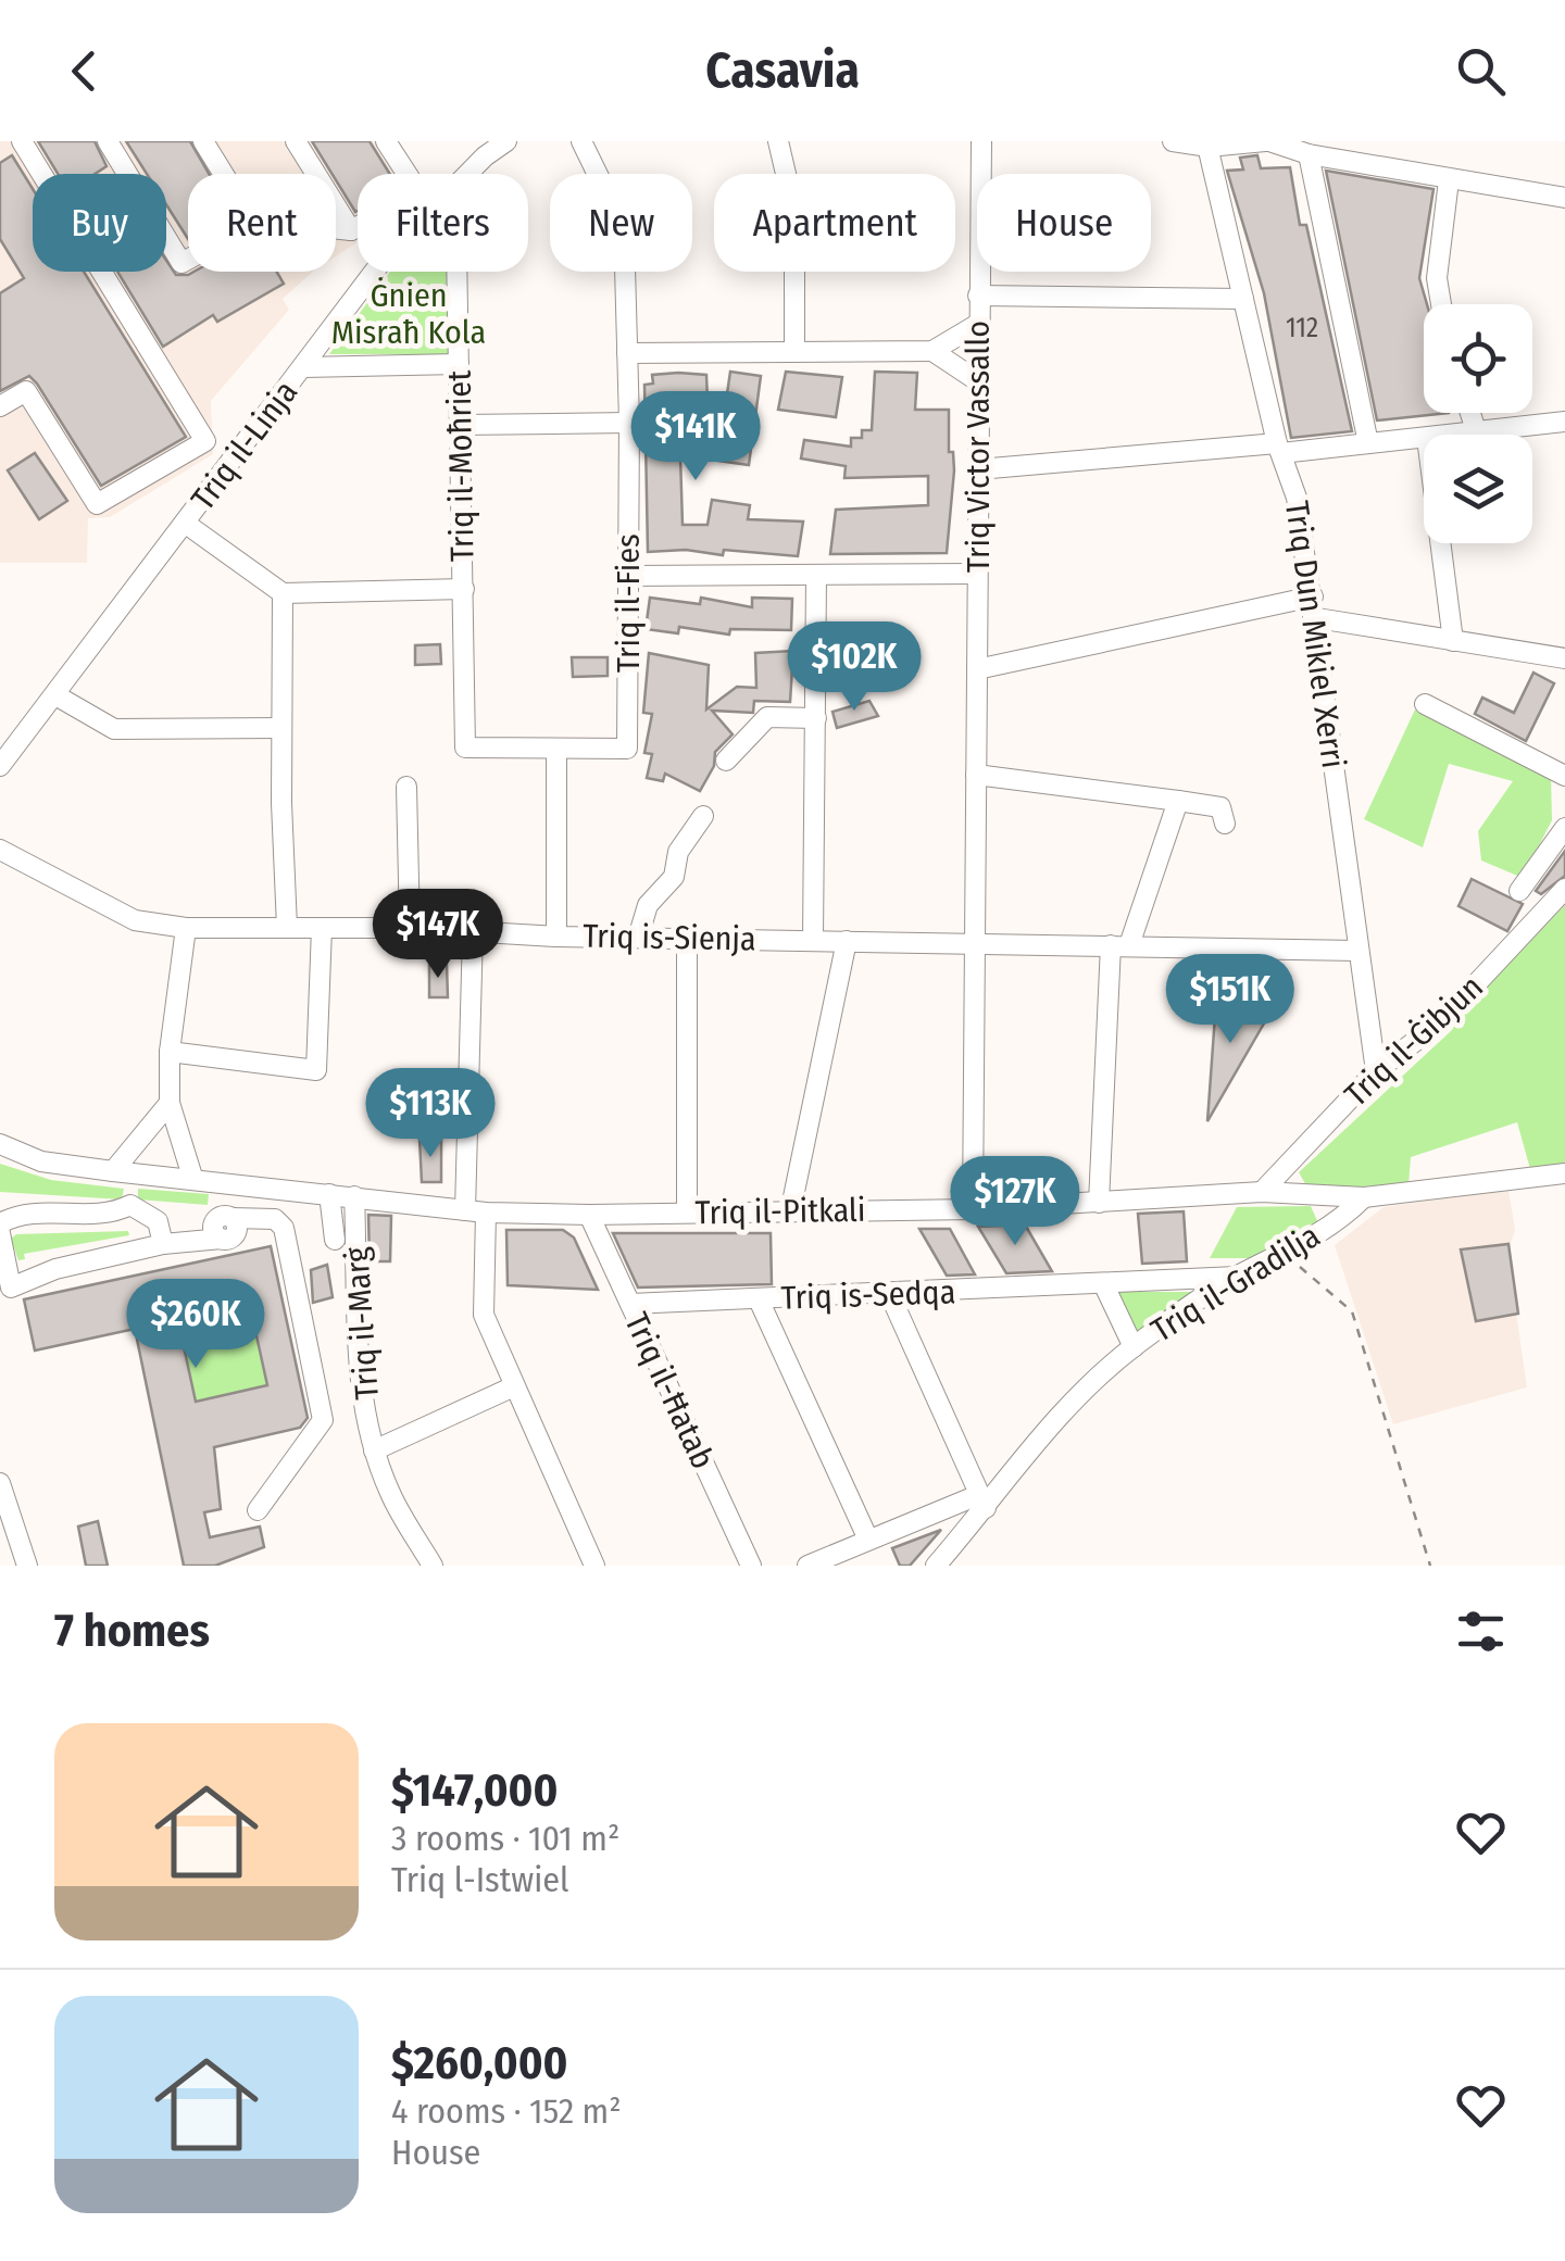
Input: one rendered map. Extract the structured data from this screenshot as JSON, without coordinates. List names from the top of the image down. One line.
{"streets":{"street":["Triq il-Linja","Triq Victor Vassallo","Triq il-Moħriet","Triq il-Fies","Triq Dun Mikiel Xerri","Triq is-Sienja","Triq il-Ġibjun","Triq il-Pitkali","Triq il-Gradilja","Triq is-Sedqa","Triq il-Marġ","Triq il-Ħatab"]},"crossings":[["Triq Victor Vassallo","Triq is-Sienja"],["Triq Victor Vassallo","Triq il-Pitkali"],["Triq il-Moħriet","Triq il-Fies"],["Triq Dun Mikiel Xerri","Triq is-Sienja"],["Triq Dun Mikiel Xerri","Triq il-Ġibjun"],["Triq il-Ġibjun","Triq il-Pitkali"],["Triq il-Pitkali","Triq il-Gradilja"],["Triq il-Pitkali","Triq il-Marġ"],["Triq il-Pitkali","Triq il-Ħatab"],["Triq il-Gradilja","Triq is-Sedqa"],["Triq is-Sedqa","Triq il-Ħatab"]],"parks":["Ġnien Misraħ Kola"],"house_numbers":["112"],"page":{"header":"Casavia","chip":["Buy","Rent","Filters","New","Apartment","House"],"price":["$141K","$102K","$147K","$151K","$113K","$127K","$260K"],"heading":"7 homes","list":[{"name":"$147,000","note":"3 rooms · 101 m² · Triq l-Istwiel"},{"name":"$260,000","note":"4 rooms · 152 m² · House"}]}}
